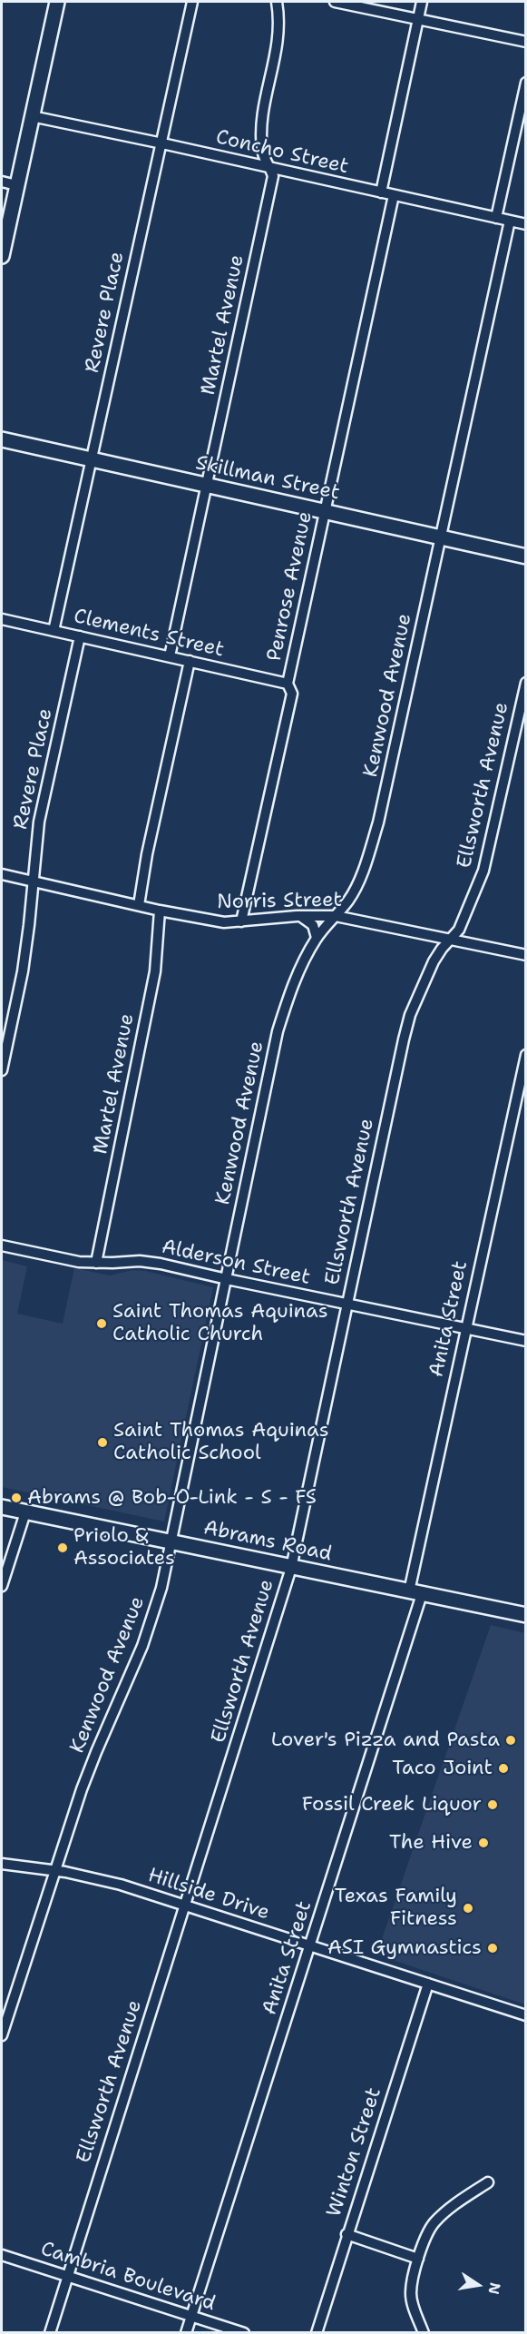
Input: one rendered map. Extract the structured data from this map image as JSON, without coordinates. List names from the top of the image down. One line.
{"streets":{"main road":["Skillman Street","Abrams Road"],"street":["Concho Street","Revere Place","Martel Avenue","Penrose Avenue","Clements Street","Kenwood Avenue","Ellsworth Avenue","Norris Street","Alderson Street","Anita Street","Hillside Drive","Winton Street","Cambria Boulevard"]},"crossings":[["Concho Street","Revere Place"],["Concho Street","Martel Avenue"],["Concho Street","Penrose Avenue"],["Concho Street","Kenwood Avenue"],["Revere Place","Skillman Street"],["Revere Place","Clements Street"],["Revere Place","Norris Street"],["Martel Avenue","Skillman Street"],["Martel Avenue","Clements Street"],["Martel Avenue","Norris Street"],["Martel Avenue","Alderson Street"],["Skillman Street","Penrose Avenue"],["Skillman Street","Kenwood Avenue"],["Penrose Avenue","Clements Street"],["Penrose Avenue","Norris Street"],["Kenwood Avenue","Norris Street"],["Kenwood Avenue","Alderson Street"],["Kenwood Avenue","Abrams Road"],["Kenwood Avenue","Hillside Drive"],["Ellsworth Avenue","Norris Street"],["Ellsworth Avenue","Alderson Street"],["Ellsworth Avenue","Abrams Road"],["Ellsworth Avenue","Hillside Drive"],["Ellsworth Avenue","Cambria Boulevard"],["Alderson Street","Anita Street"],["Anita Street","Abrams Road"],["Anita Street","Hillside Drive"],["Anita Street","Cambria Boulevard"],["Hillside Drive","Winton Street"]],"places":["Saint Thomas Aquinas Catholic Church","Saint Thomas Aquinas Catholic School","Abrams @ Bob-O-Link - S - FS","Priolo & Associates","Lover's Pizza and Pasta","Taco Joint","Fossil Creek Liquor","The Hive","Texas Family Fitness","ASI Gymnastics"],"north":"right"}
